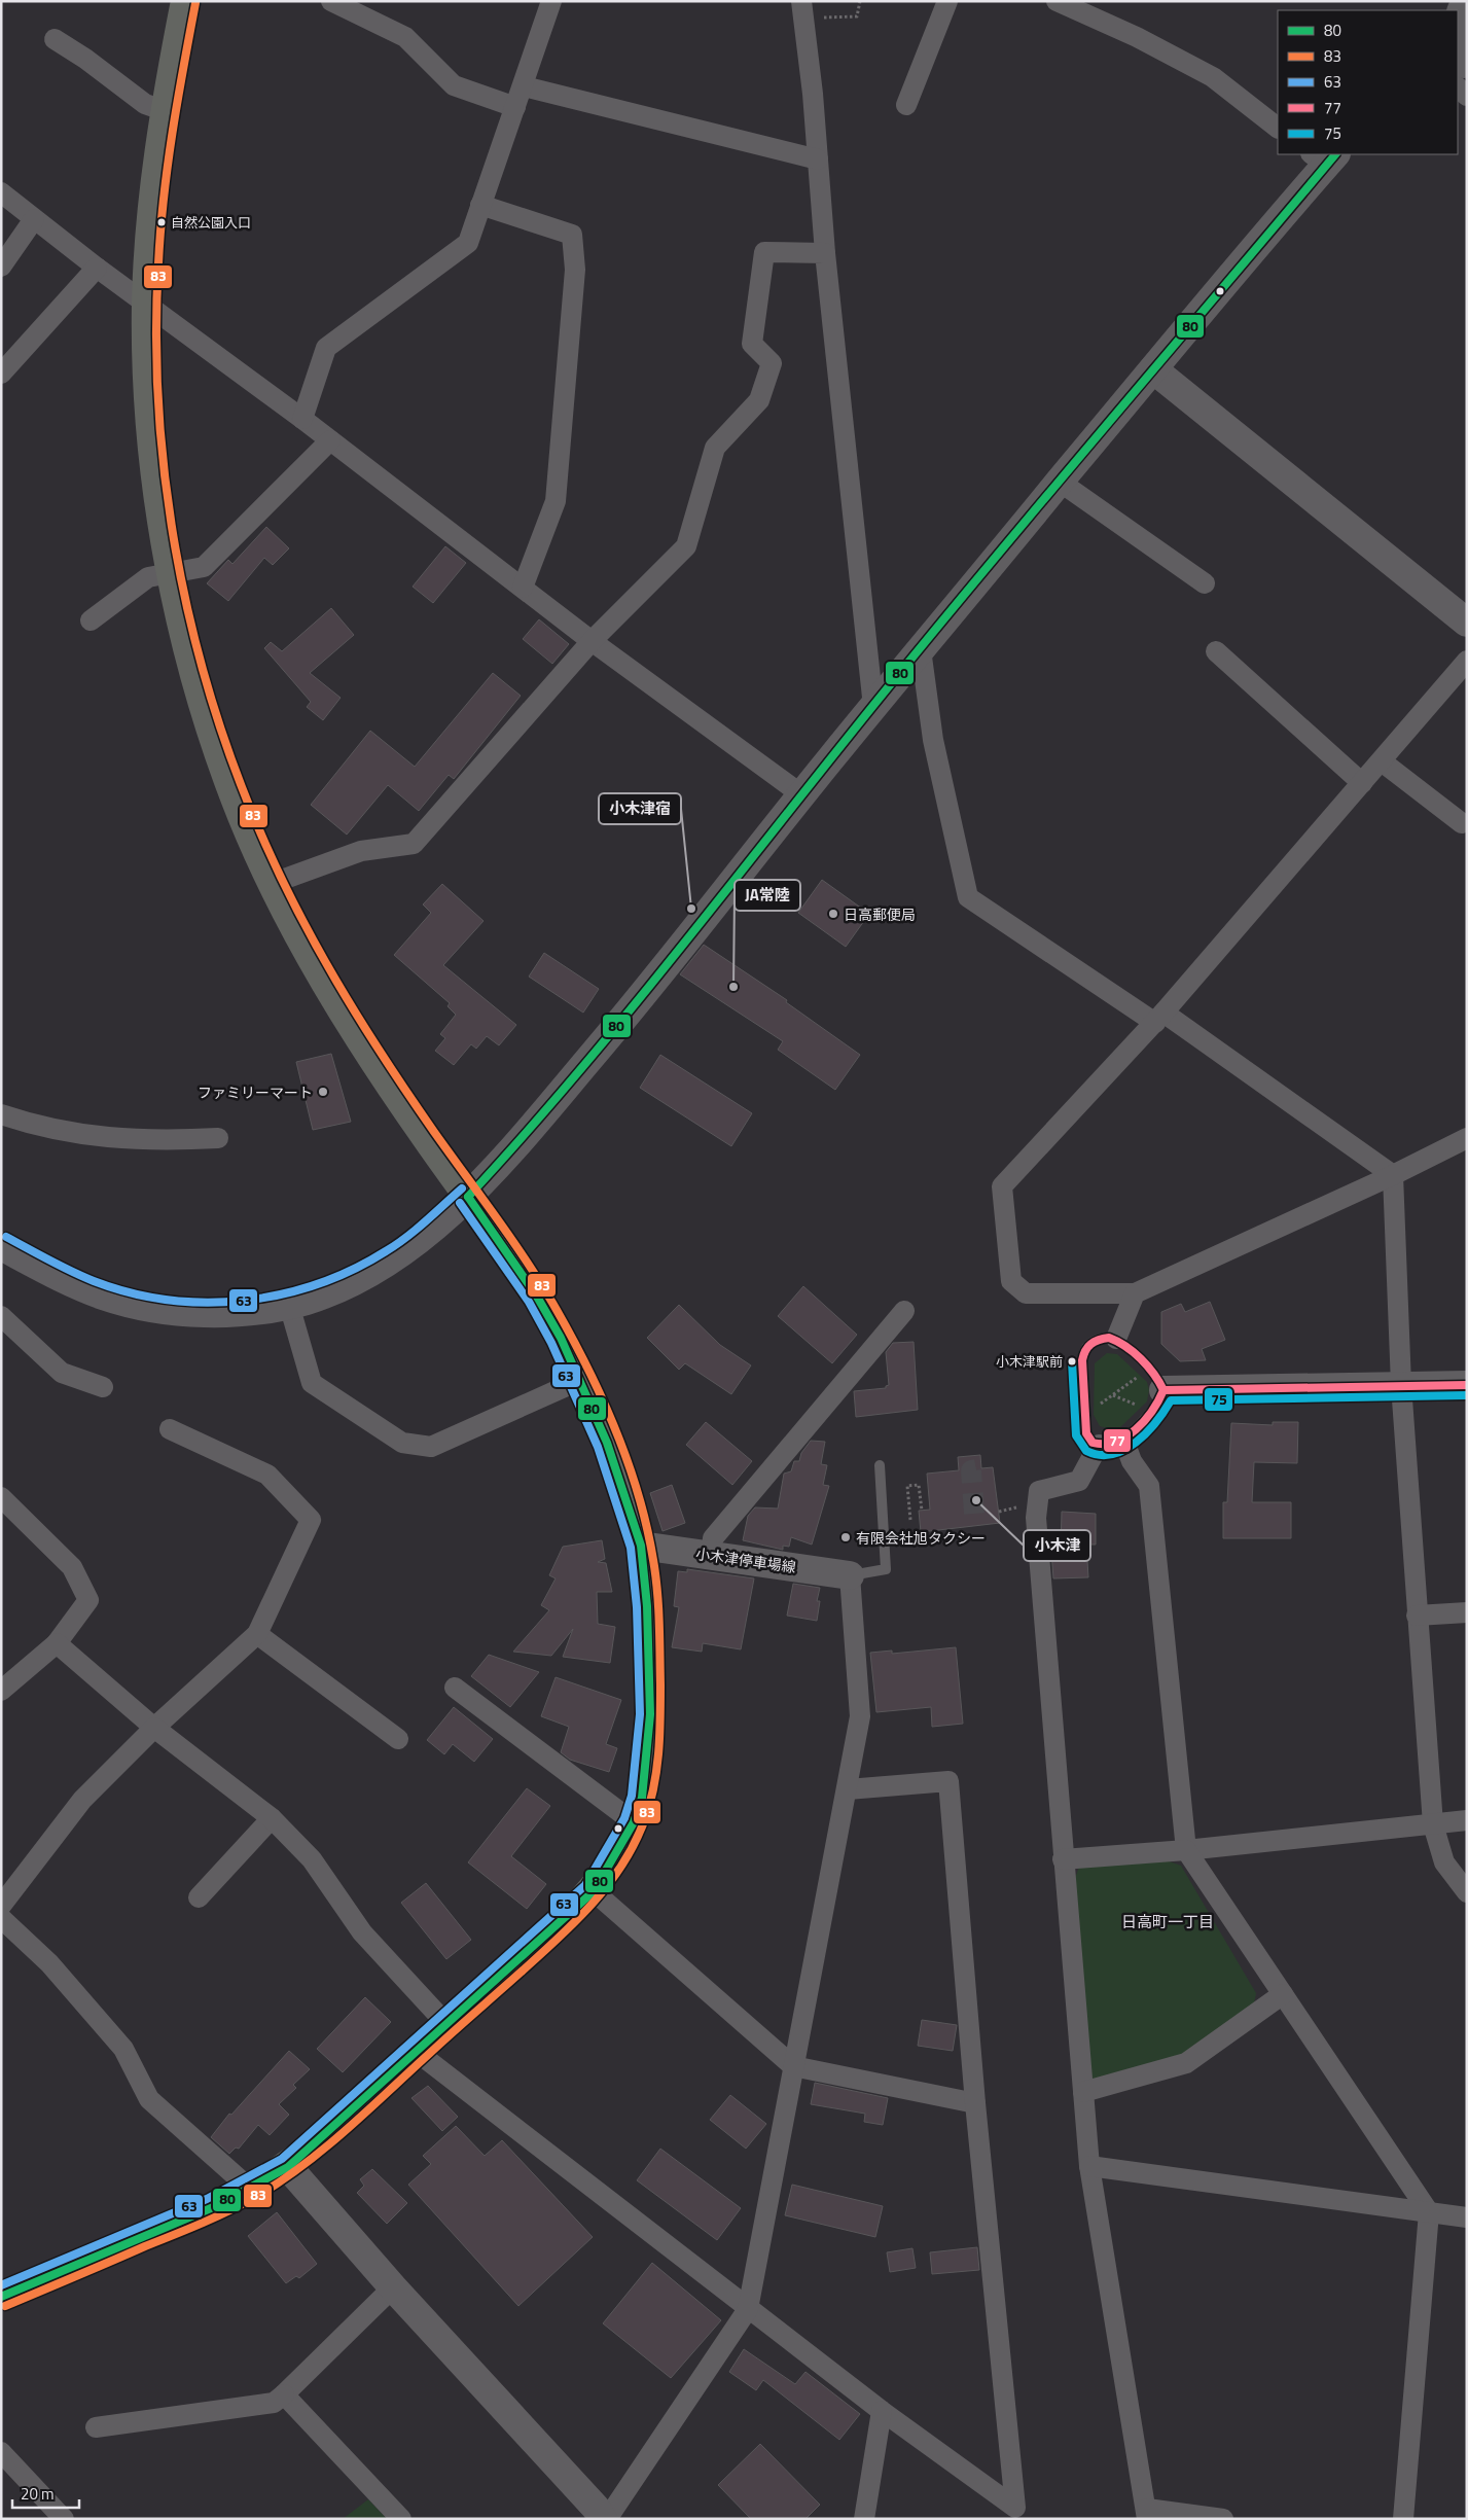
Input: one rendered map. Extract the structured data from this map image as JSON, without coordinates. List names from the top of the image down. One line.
{"streets":{"street":["小木津停車場線"]},"districts":["日高町一丁目"],"places":["自然公園入口","小木津宿","日高郵便局","JA常陸","ファミリーマート","小木津駅前","小木津","有限会社旭タクシー"],"lines":["transit line 83","transit line 80","transit line 63","transit line 77","transit line 75"],"legend":["80","83","63","77","75"],"scale_bar":"20 m"}
